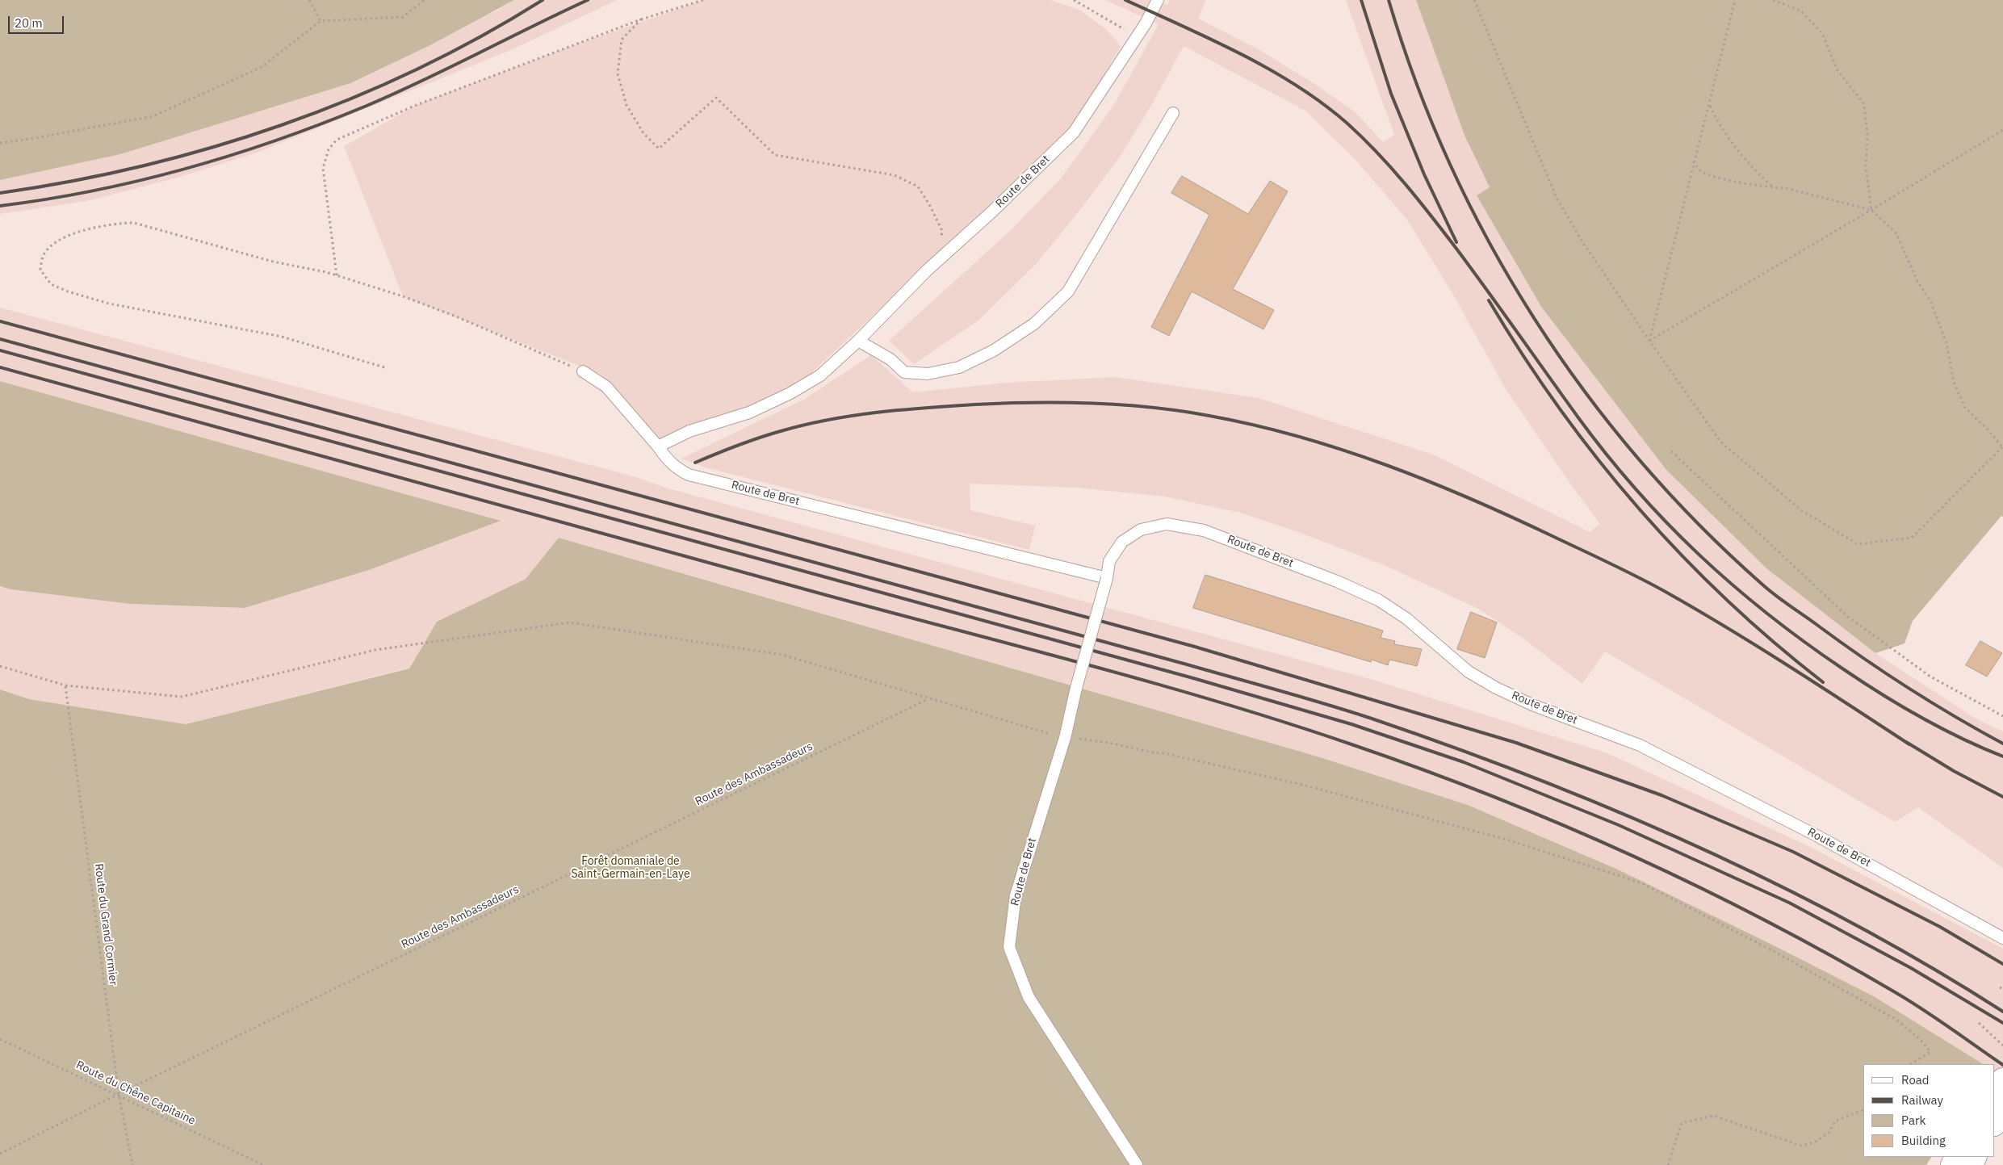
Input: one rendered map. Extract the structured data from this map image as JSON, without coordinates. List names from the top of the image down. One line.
{"streets":{"lane":["Route de Bret"],"path":["Route des Ambassadeurs","Route du Grand Cormier","Route du Chêne Capitaine"]},"crossings":[["Route des Ambassadeurs","Route du Grand Cormier"],["Route des Ambassadeurs","Route du Chêne Capitaine"],["Route du Grand Cormier","Route du Chêne Capitaine"]],"parks":["Forêt domaniale de Saint-Germain-en-Laye"],"legend":["Road","Railway","Park","Building"],"scale_bar":"20 m"}
